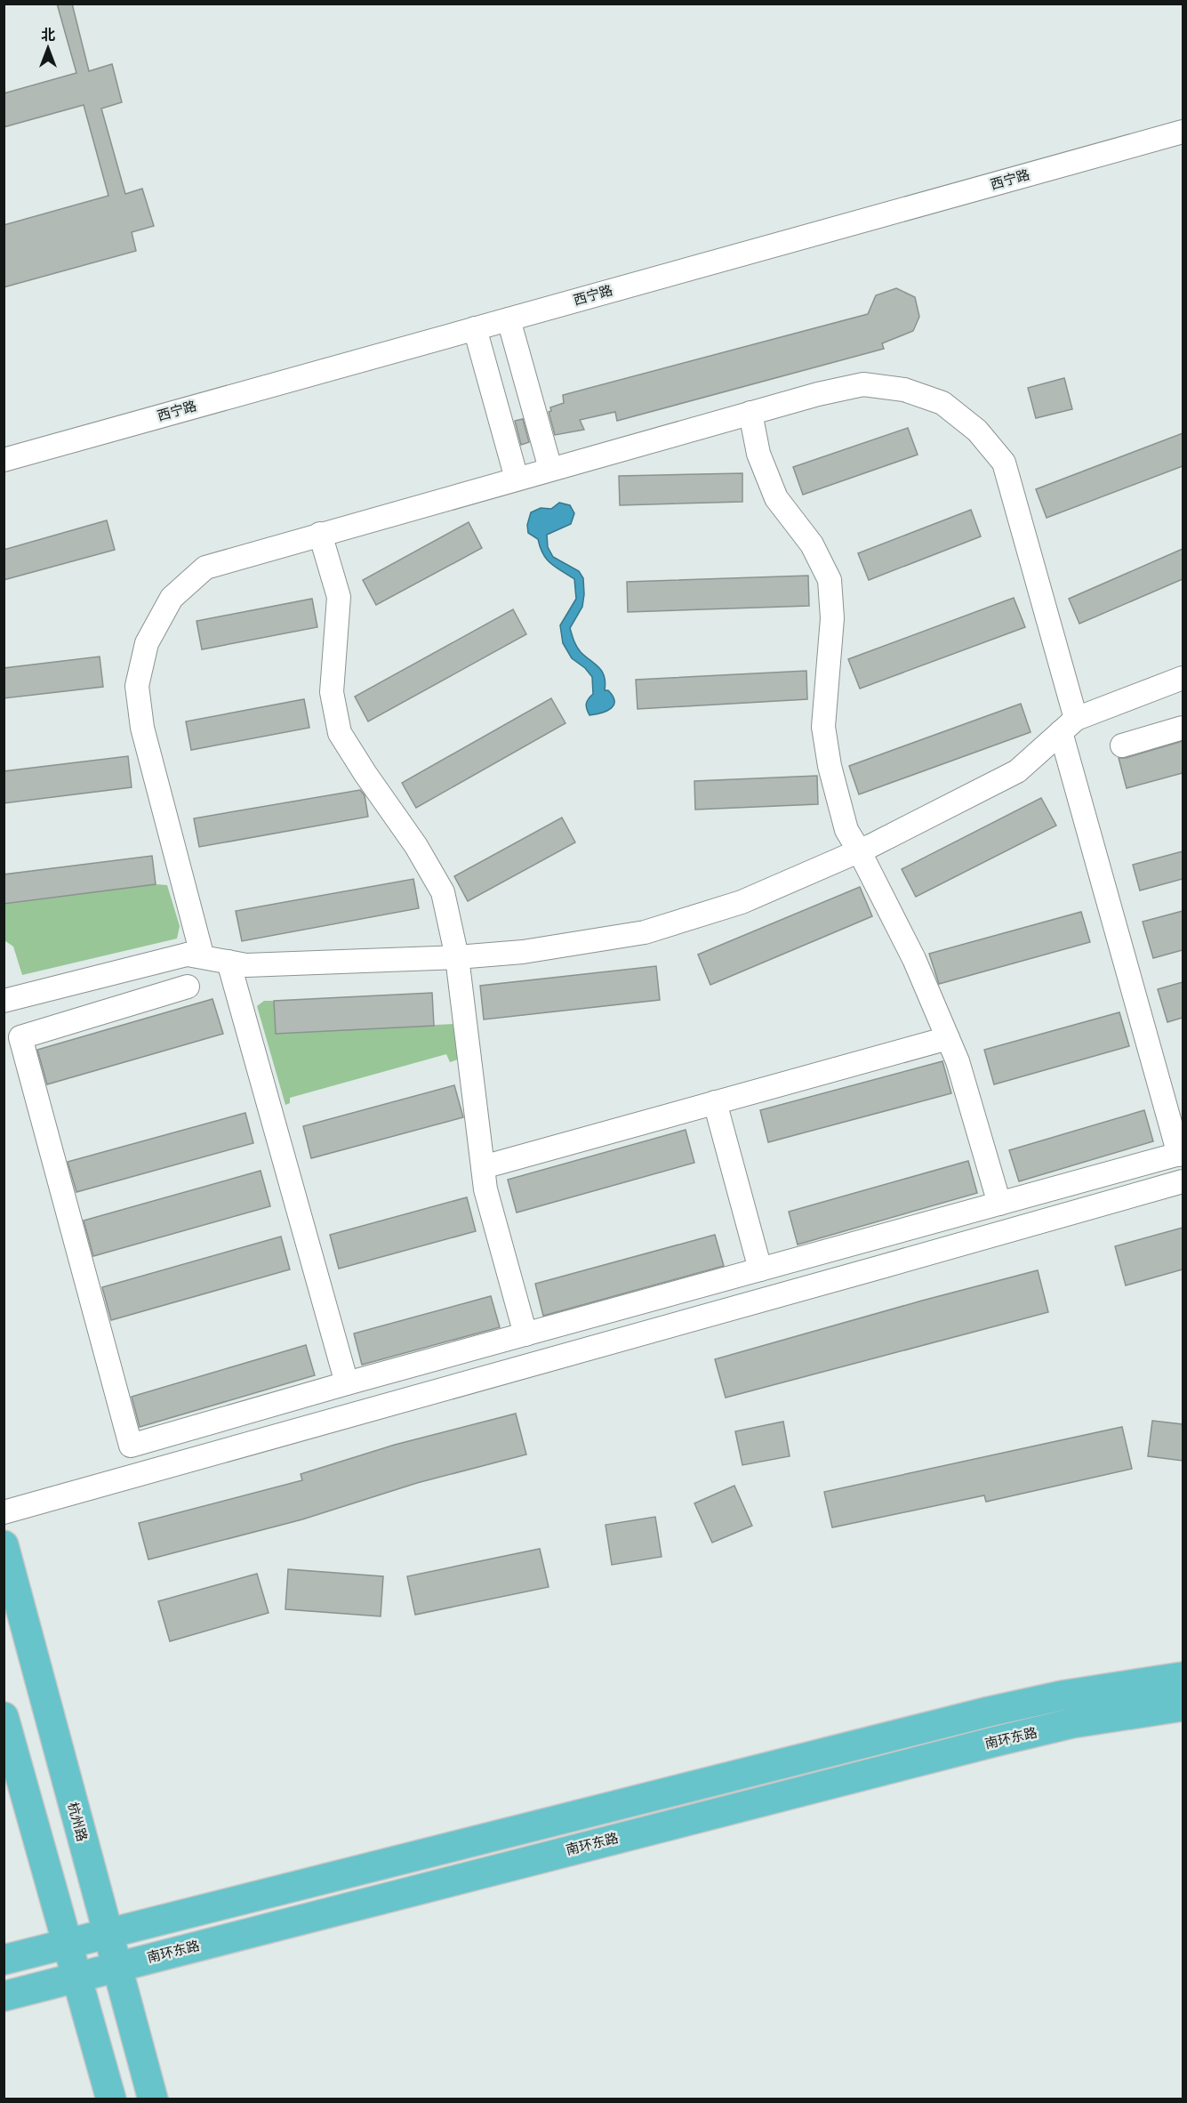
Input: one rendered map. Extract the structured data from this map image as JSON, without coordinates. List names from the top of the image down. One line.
{"streets":{"main road":["南环东路","杭州路"],"street":["西宁路"]},"crossings":[["南环东路","杭州路"]],"north":"top"}
